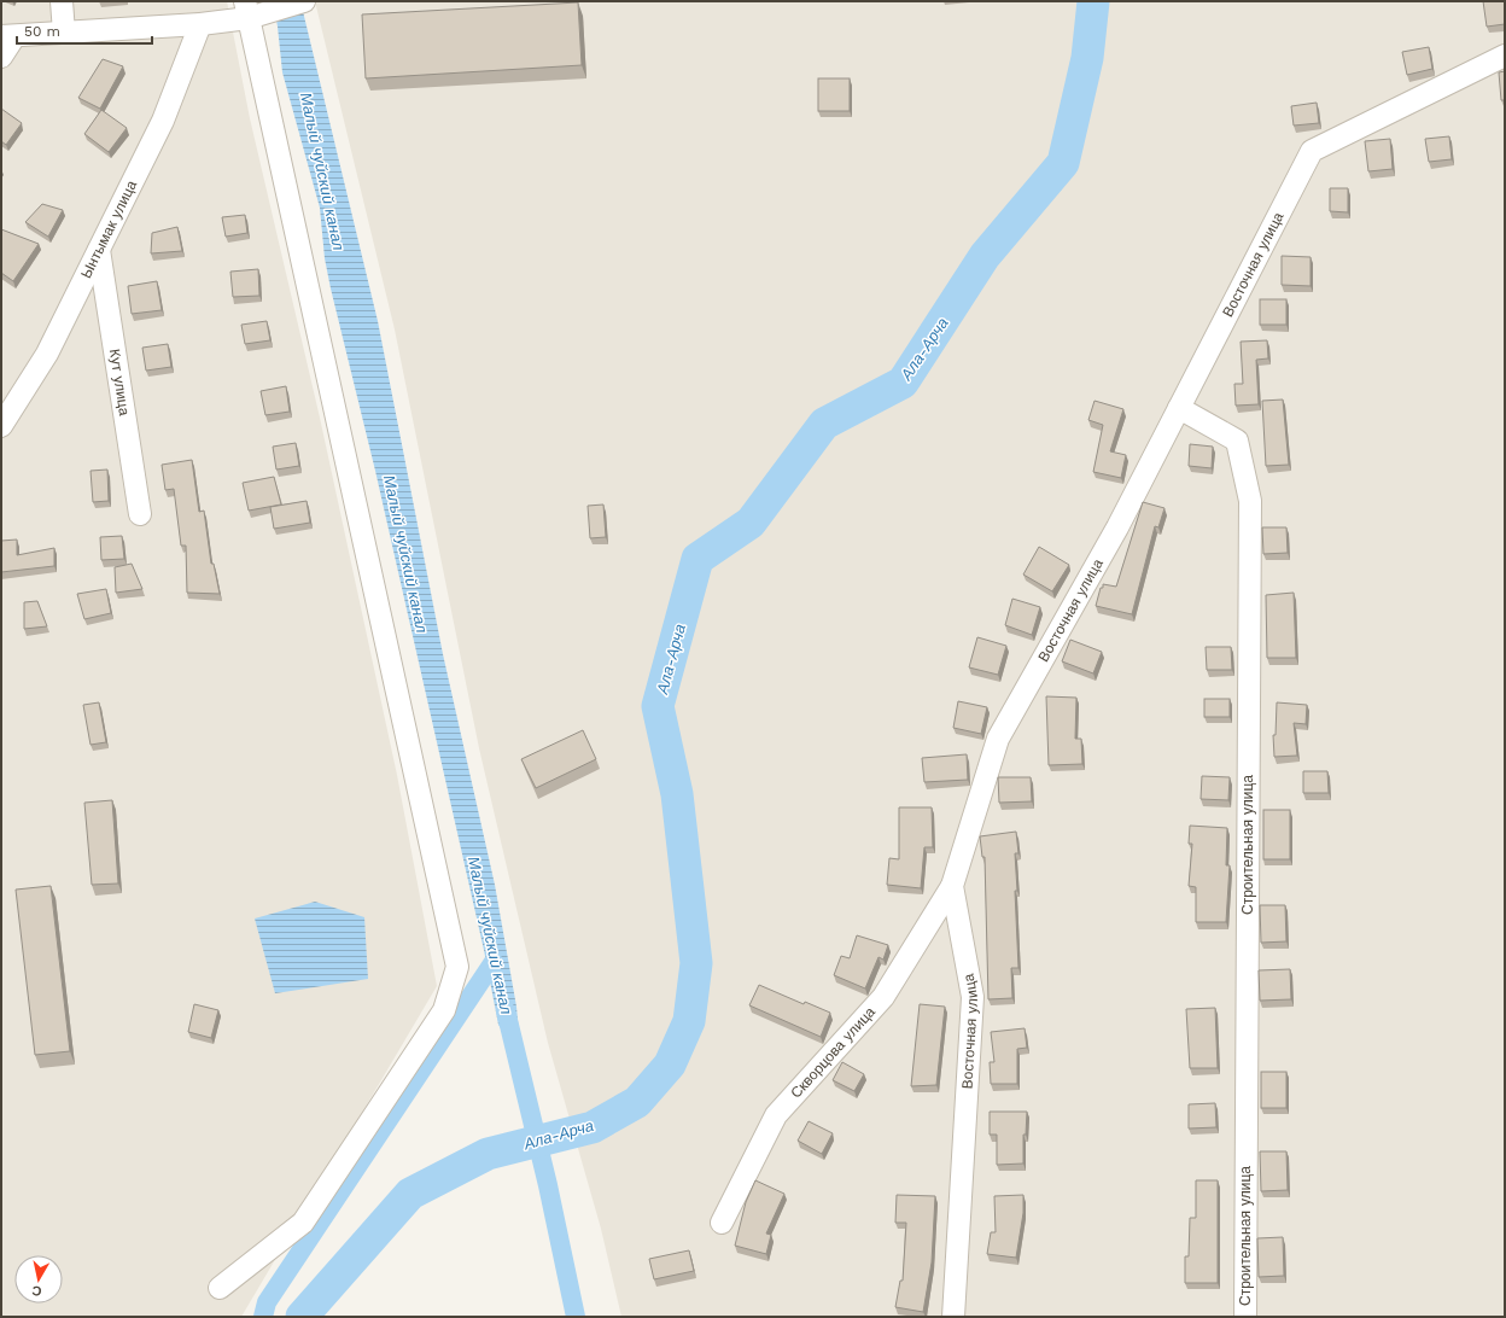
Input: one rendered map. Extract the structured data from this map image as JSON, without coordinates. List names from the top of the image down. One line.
{"streets":{"street":["Ынтымак улица","Восточная улица","Кут улица","Строительная улица","Скворцова улица"]},"crossings":[["Ынтымак улица","Кут улица"],["Восточная улица","Строительная улица"],["Восточная улица","Скворцова улица"]],"water":["Малый чуйский канал","Ала-Арча"],"scale_bar":"50 m","north":"bottom"}
